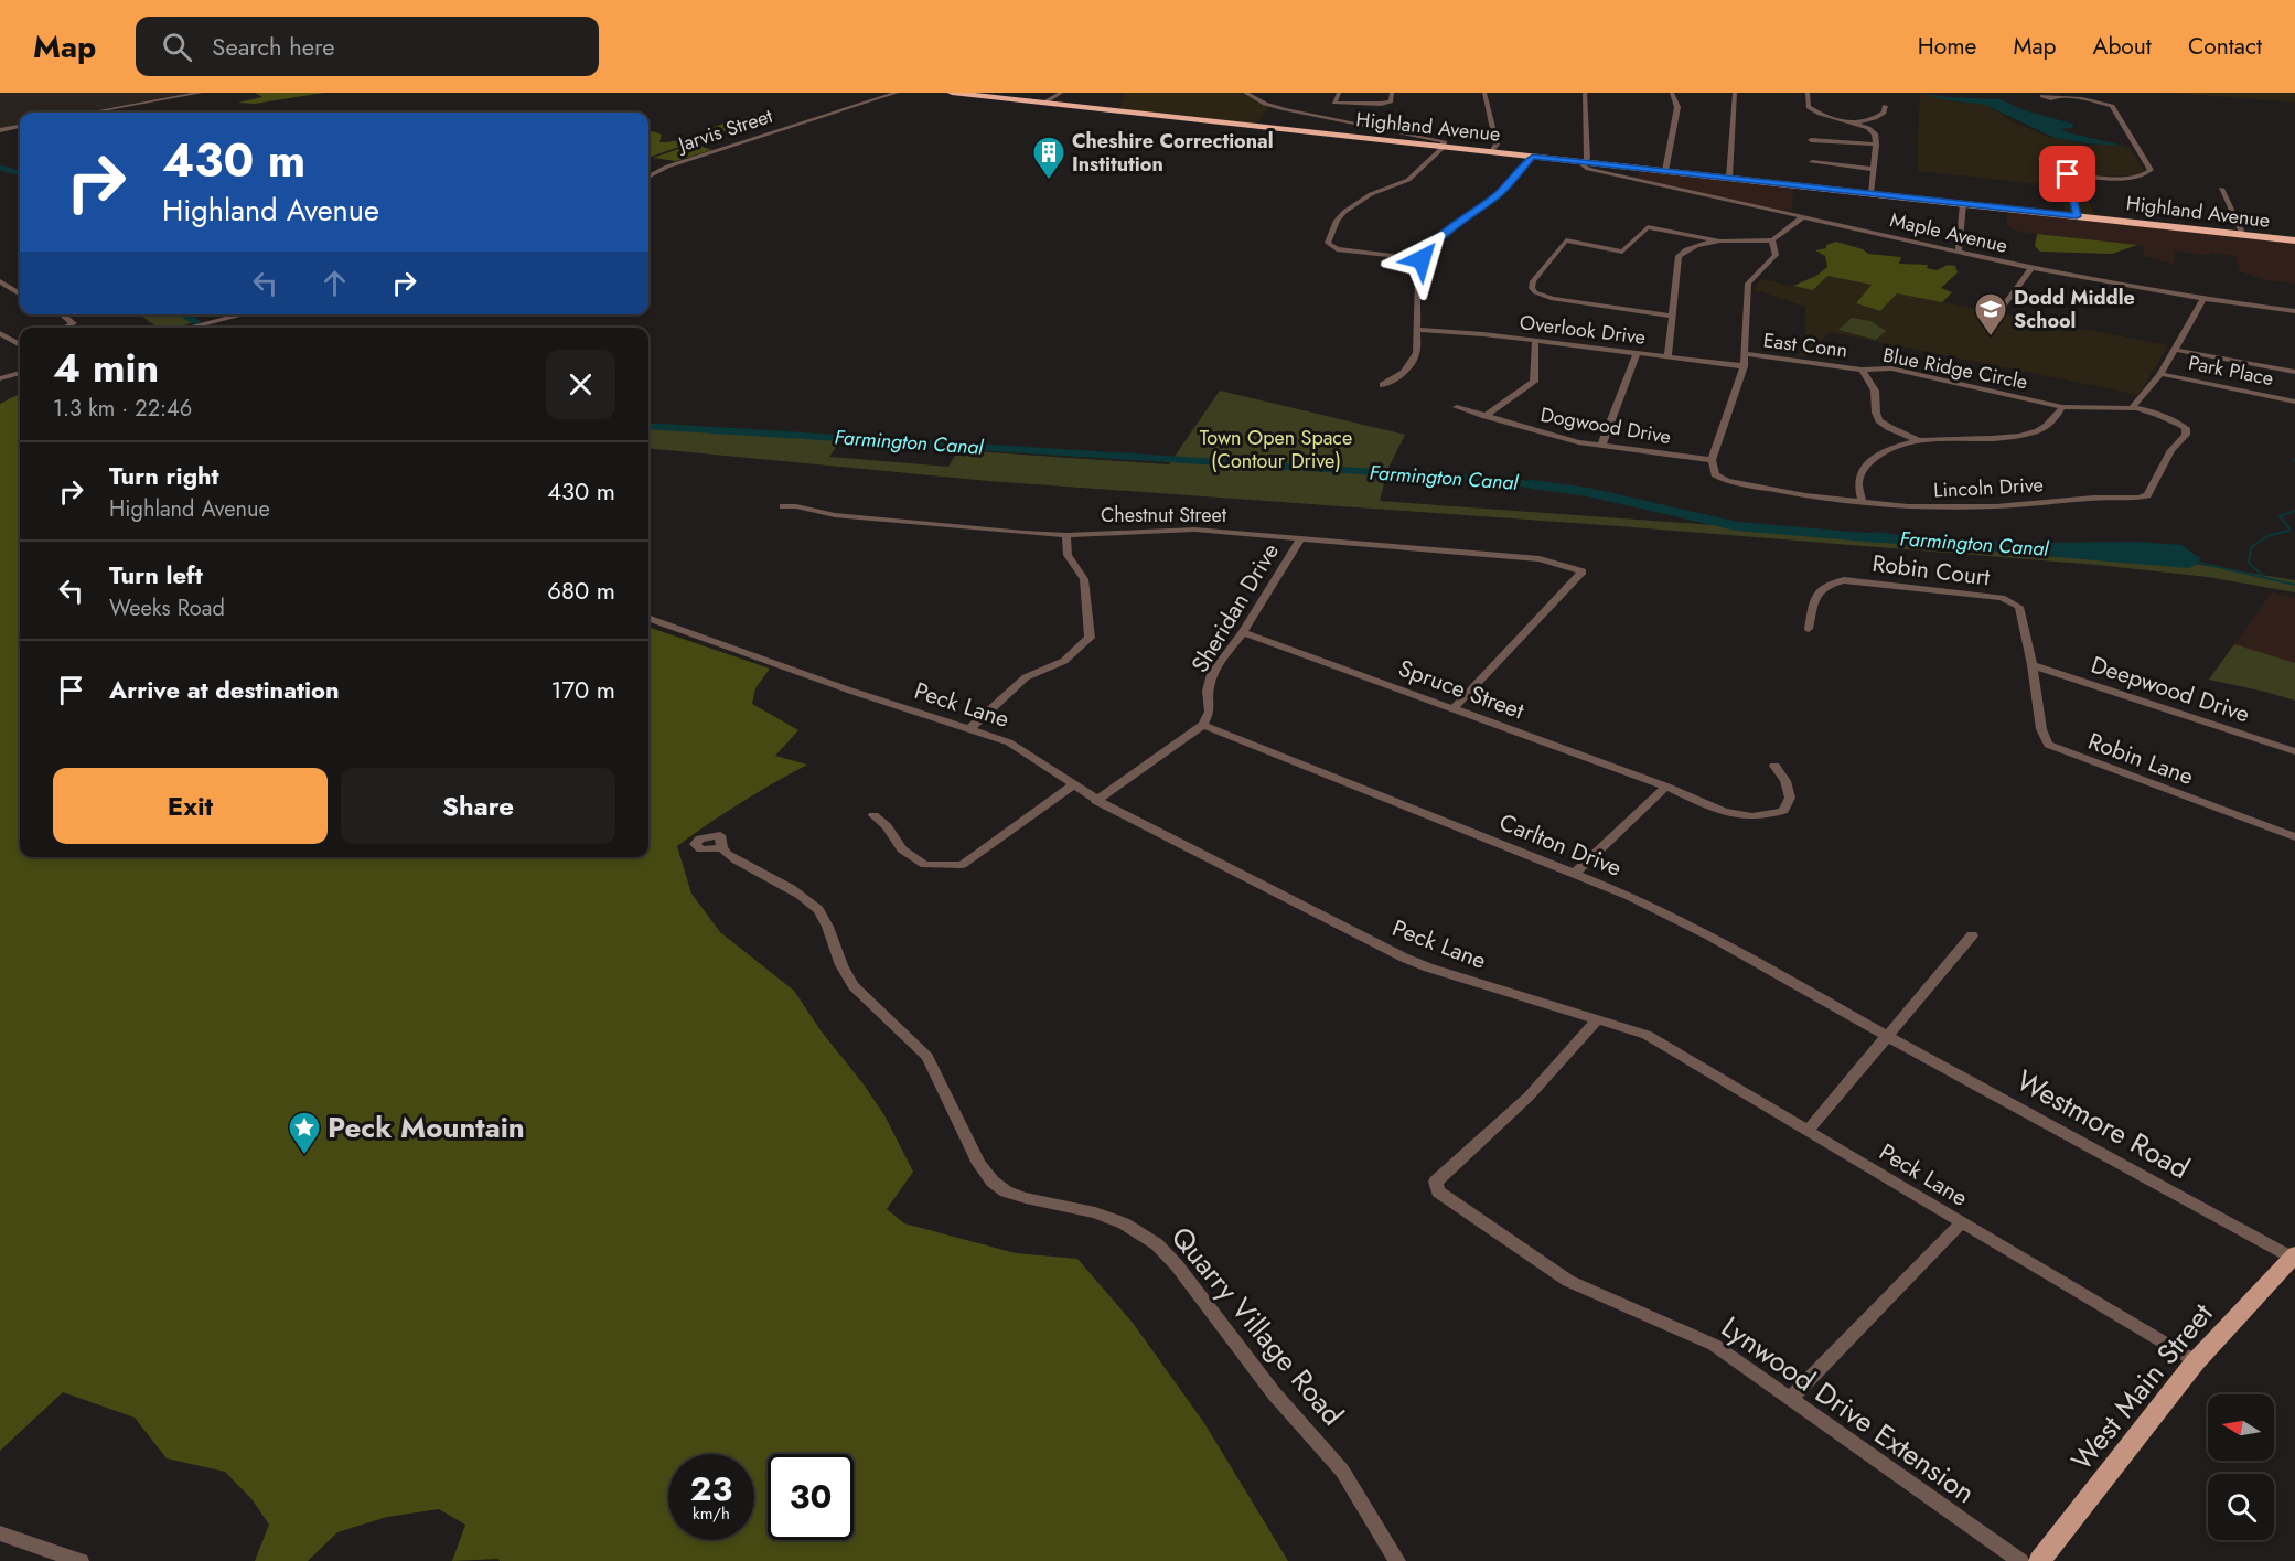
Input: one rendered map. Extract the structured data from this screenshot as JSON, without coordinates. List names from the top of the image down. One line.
{"streets":{"highway":["Highland Avenue"],"main road":["West Main Street"],"street":["Jarvis Street","Maple Avenue","Overlook Drive","East Conn","Blue Ridge Circle","Park Place","Dogwood Drive","Lincoln Drive","Chestnut Street","Robin Court","Sheridan Drive","Spruce Street","Deepwood Drive","Peck Lane","Robin Lane","Carlton Drive","Westmore Road","Quarry Village Road","Lynwood Drive Extension"]},"crossings":[["Highland Avenue","Maple Avenue"],["Maple Avenue","Park Place"],["East Conn","Blue Ridge Circle"],["Blue Ridge Circle","Park Place"],["Blue Ridge Circle","Lincoln Drive"],["Park Place","Lincoln Drive"],["Dogwood Drive","Lincoln Drive"],["Chestnut Street","Sheridan Drive"],["Chestnut Street","Spruce Street"],["Robin Court","Deepwood Drive"],["Robin Court","Robin Lane"],["Sheridan Drive","Spruce Street"],["Sheridan Drive","Carlton Drive"],["Deepwood Drive","Robin Lane"],["Peck Lane","West Main Street"],["Peck Lane","Lynwood Drive Extension"],["Carlton Drive","Westmore Road"],["Westmore Road","West Main Street"]],"water":["Farmington Canal"],"parks":["Town Open Space (Contour Drive)"],"places":{"building":["Cheshire Correctional Institution"],"school or university":["Dodd Middle School"],"place":["Peck Mountain"]},"north":"left","page":{"header":"Map","search":"Search here","nav":["Home","Map","About","Contact"],"turn":["430 m","Highland Avenue"],"heading":["4 min","1.3 km · 22:46"],"list":[{"name":"Turn right","note":"Highland Avenue","value":"430 m"},{"name":"Turn left","note":"Weeks Road","value":"680 m"},{"name":"Arrive at destination","value":"170 m"}],"buttons":["Exit","Share"],"speed":"23 km/h","limit":"30"}}
